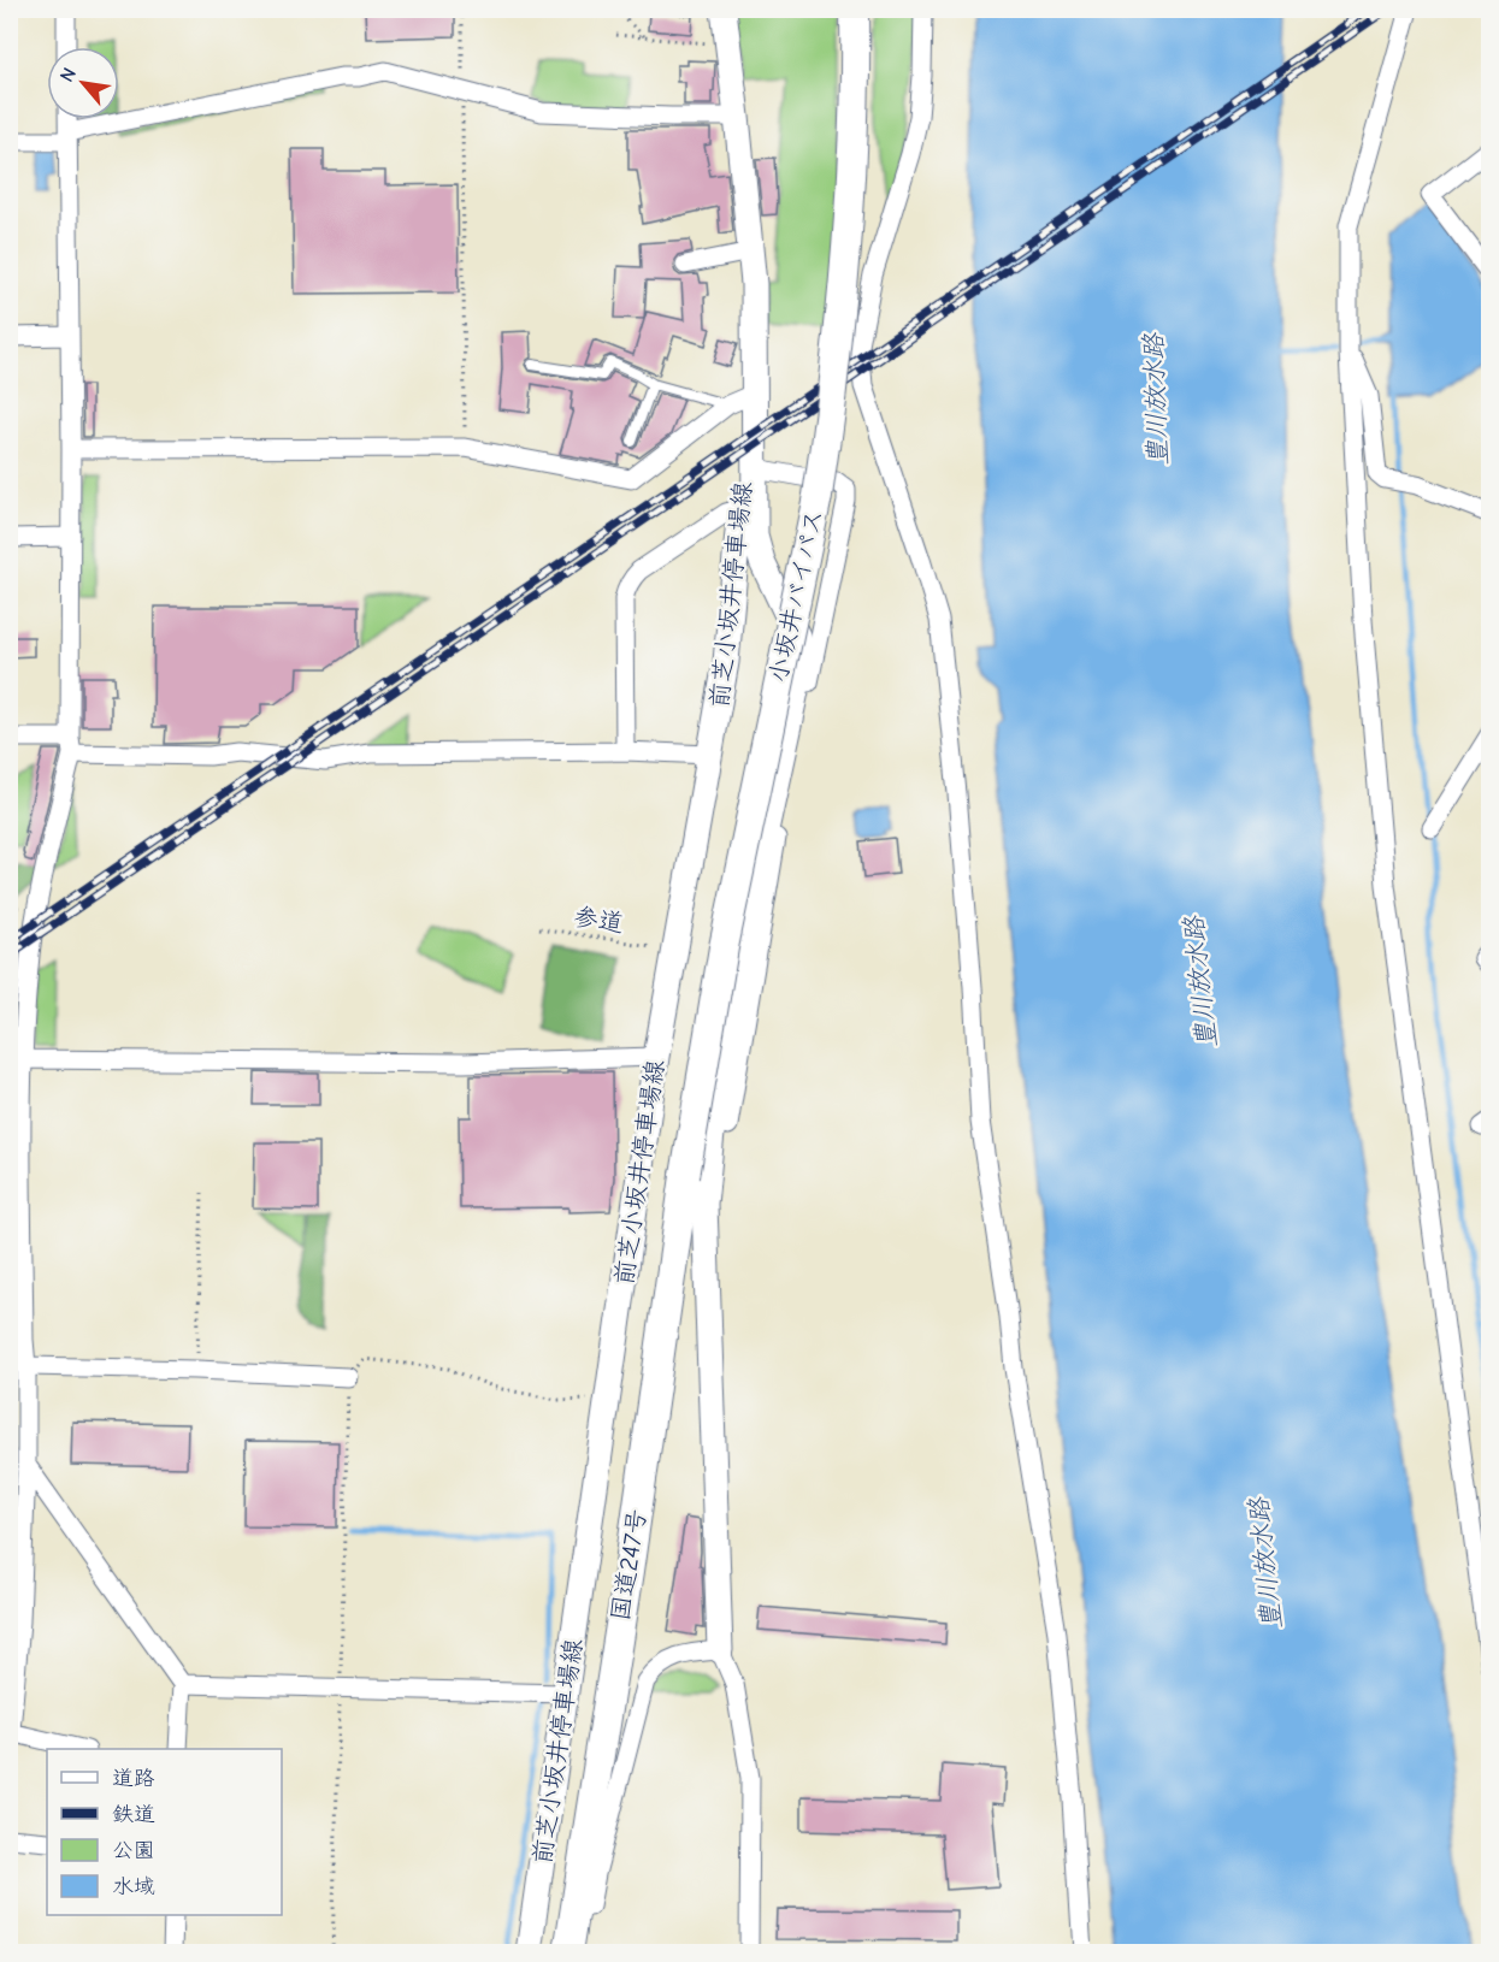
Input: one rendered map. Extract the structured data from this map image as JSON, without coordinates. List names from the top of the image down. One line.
{"streets":{"highway":["小坂井バイパス","国道247号"],"main road":["前芝小坂井停車場線"],"path":["参道"]},"crossings":[["小坂井バイパス","国道247号"]],"water":["豊川放水路"],"legend":["道路","鉄道","公園","水域"],"north":"top left"}
